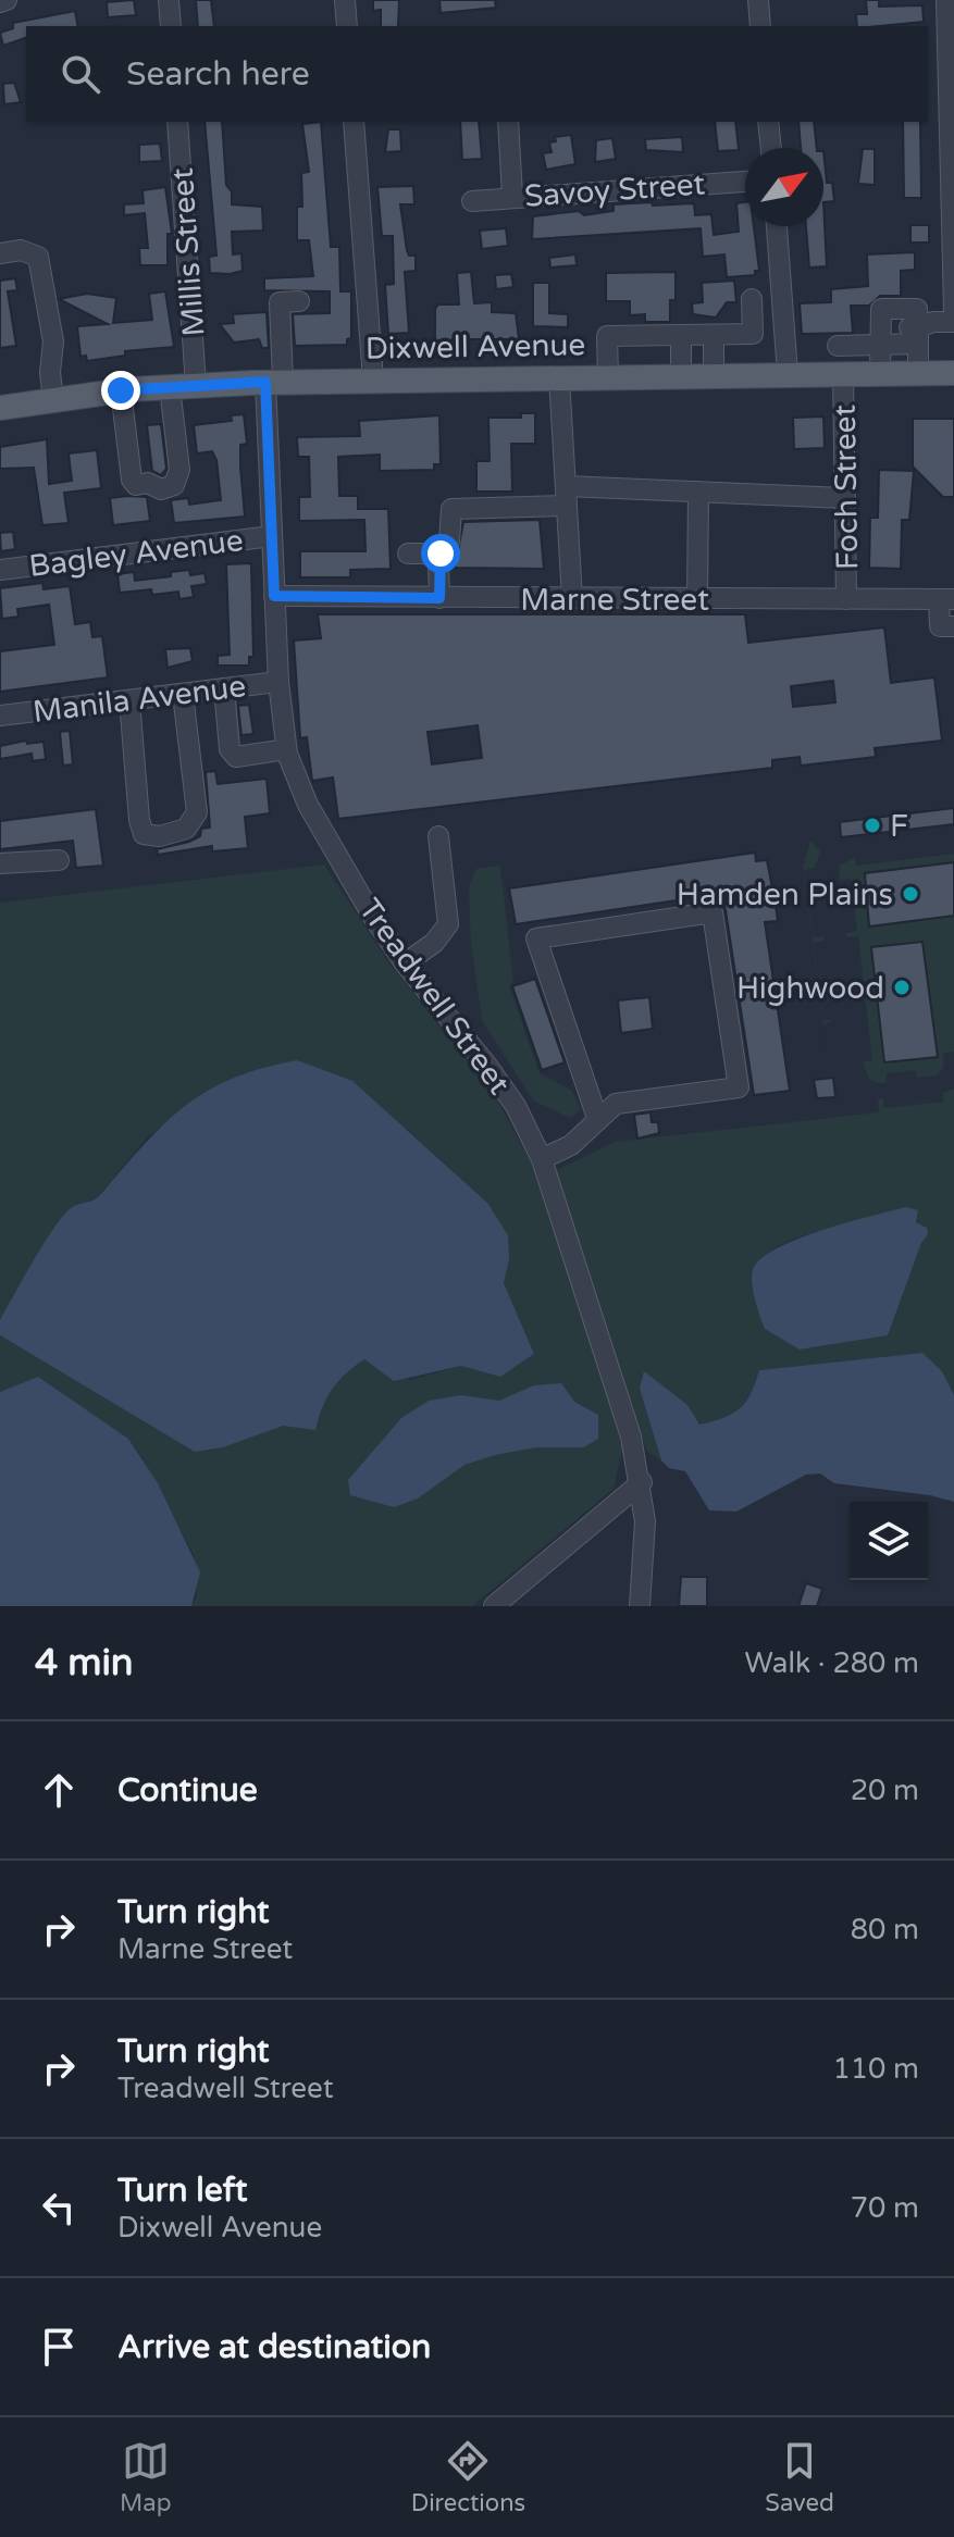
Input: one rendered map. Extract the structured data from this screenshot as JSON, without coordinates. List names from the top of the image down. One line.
{"streets":{"main road":["Dixwell Avenue"],"street":["Savoy Street","Millis Street","Foch Street","Bagley Avenue","Marne Street","Manila Avenue","Treadwell Street"]},"crossings":[["Millis Street","Dixwell Avenue"],["Dixwell Avenue","Foch Street"],["Dixwell Avenue","Treadwell Street"],["Foch Street","Marne Street"],["Bagley Avenue","Treadwell Street"],["Marne Street","Treadwell Street"],["Manila Avenue","Treadwell Street"]],"places":["F","Hamden Plains","Highwood"],"north":"top right","page":{"search":"Search here","heading":["4 min","Walk · 280 m"],"list":[["Continue","20 m"],["Turn right","Marne Street","80 m"],["Turn right","Treadwell Street","110 m"],["Turn left","Dixwell Avenue","70 m"],"Arrive at destination"],"nav":["Map","Directions","Saved"]}}
